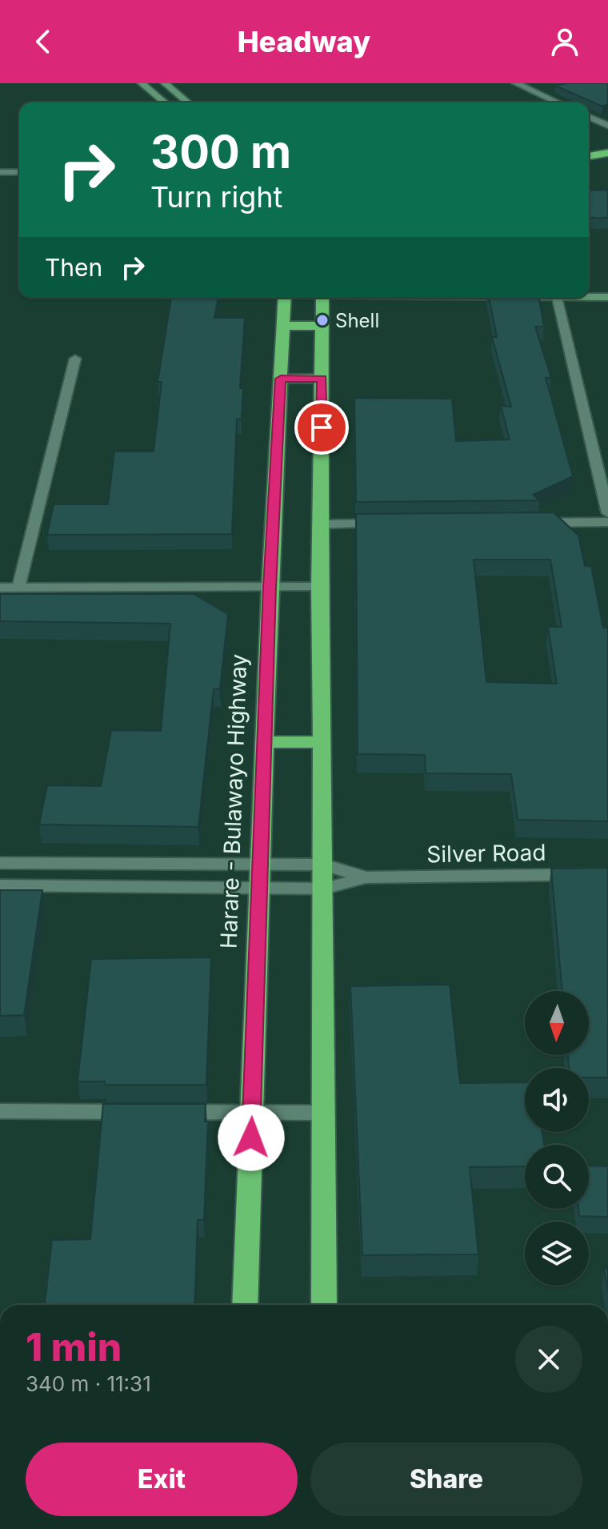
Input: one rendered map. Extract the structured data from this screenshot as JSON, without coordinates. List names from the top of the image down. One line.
{"streets":{"highway":["Harare - Bulawayo Highway"],"street":["Silver Road"]},"crossings":[["Harare - Bulawayo Highway","Silver Road"]],"places":["Shell"],"north":"bottom","page":{"header":"Headway","turn":["300 m","Turn right"],"then":"Then","heading":["1 min","340 m · 11:31"],"buttons":["Exit","Share"]}}
